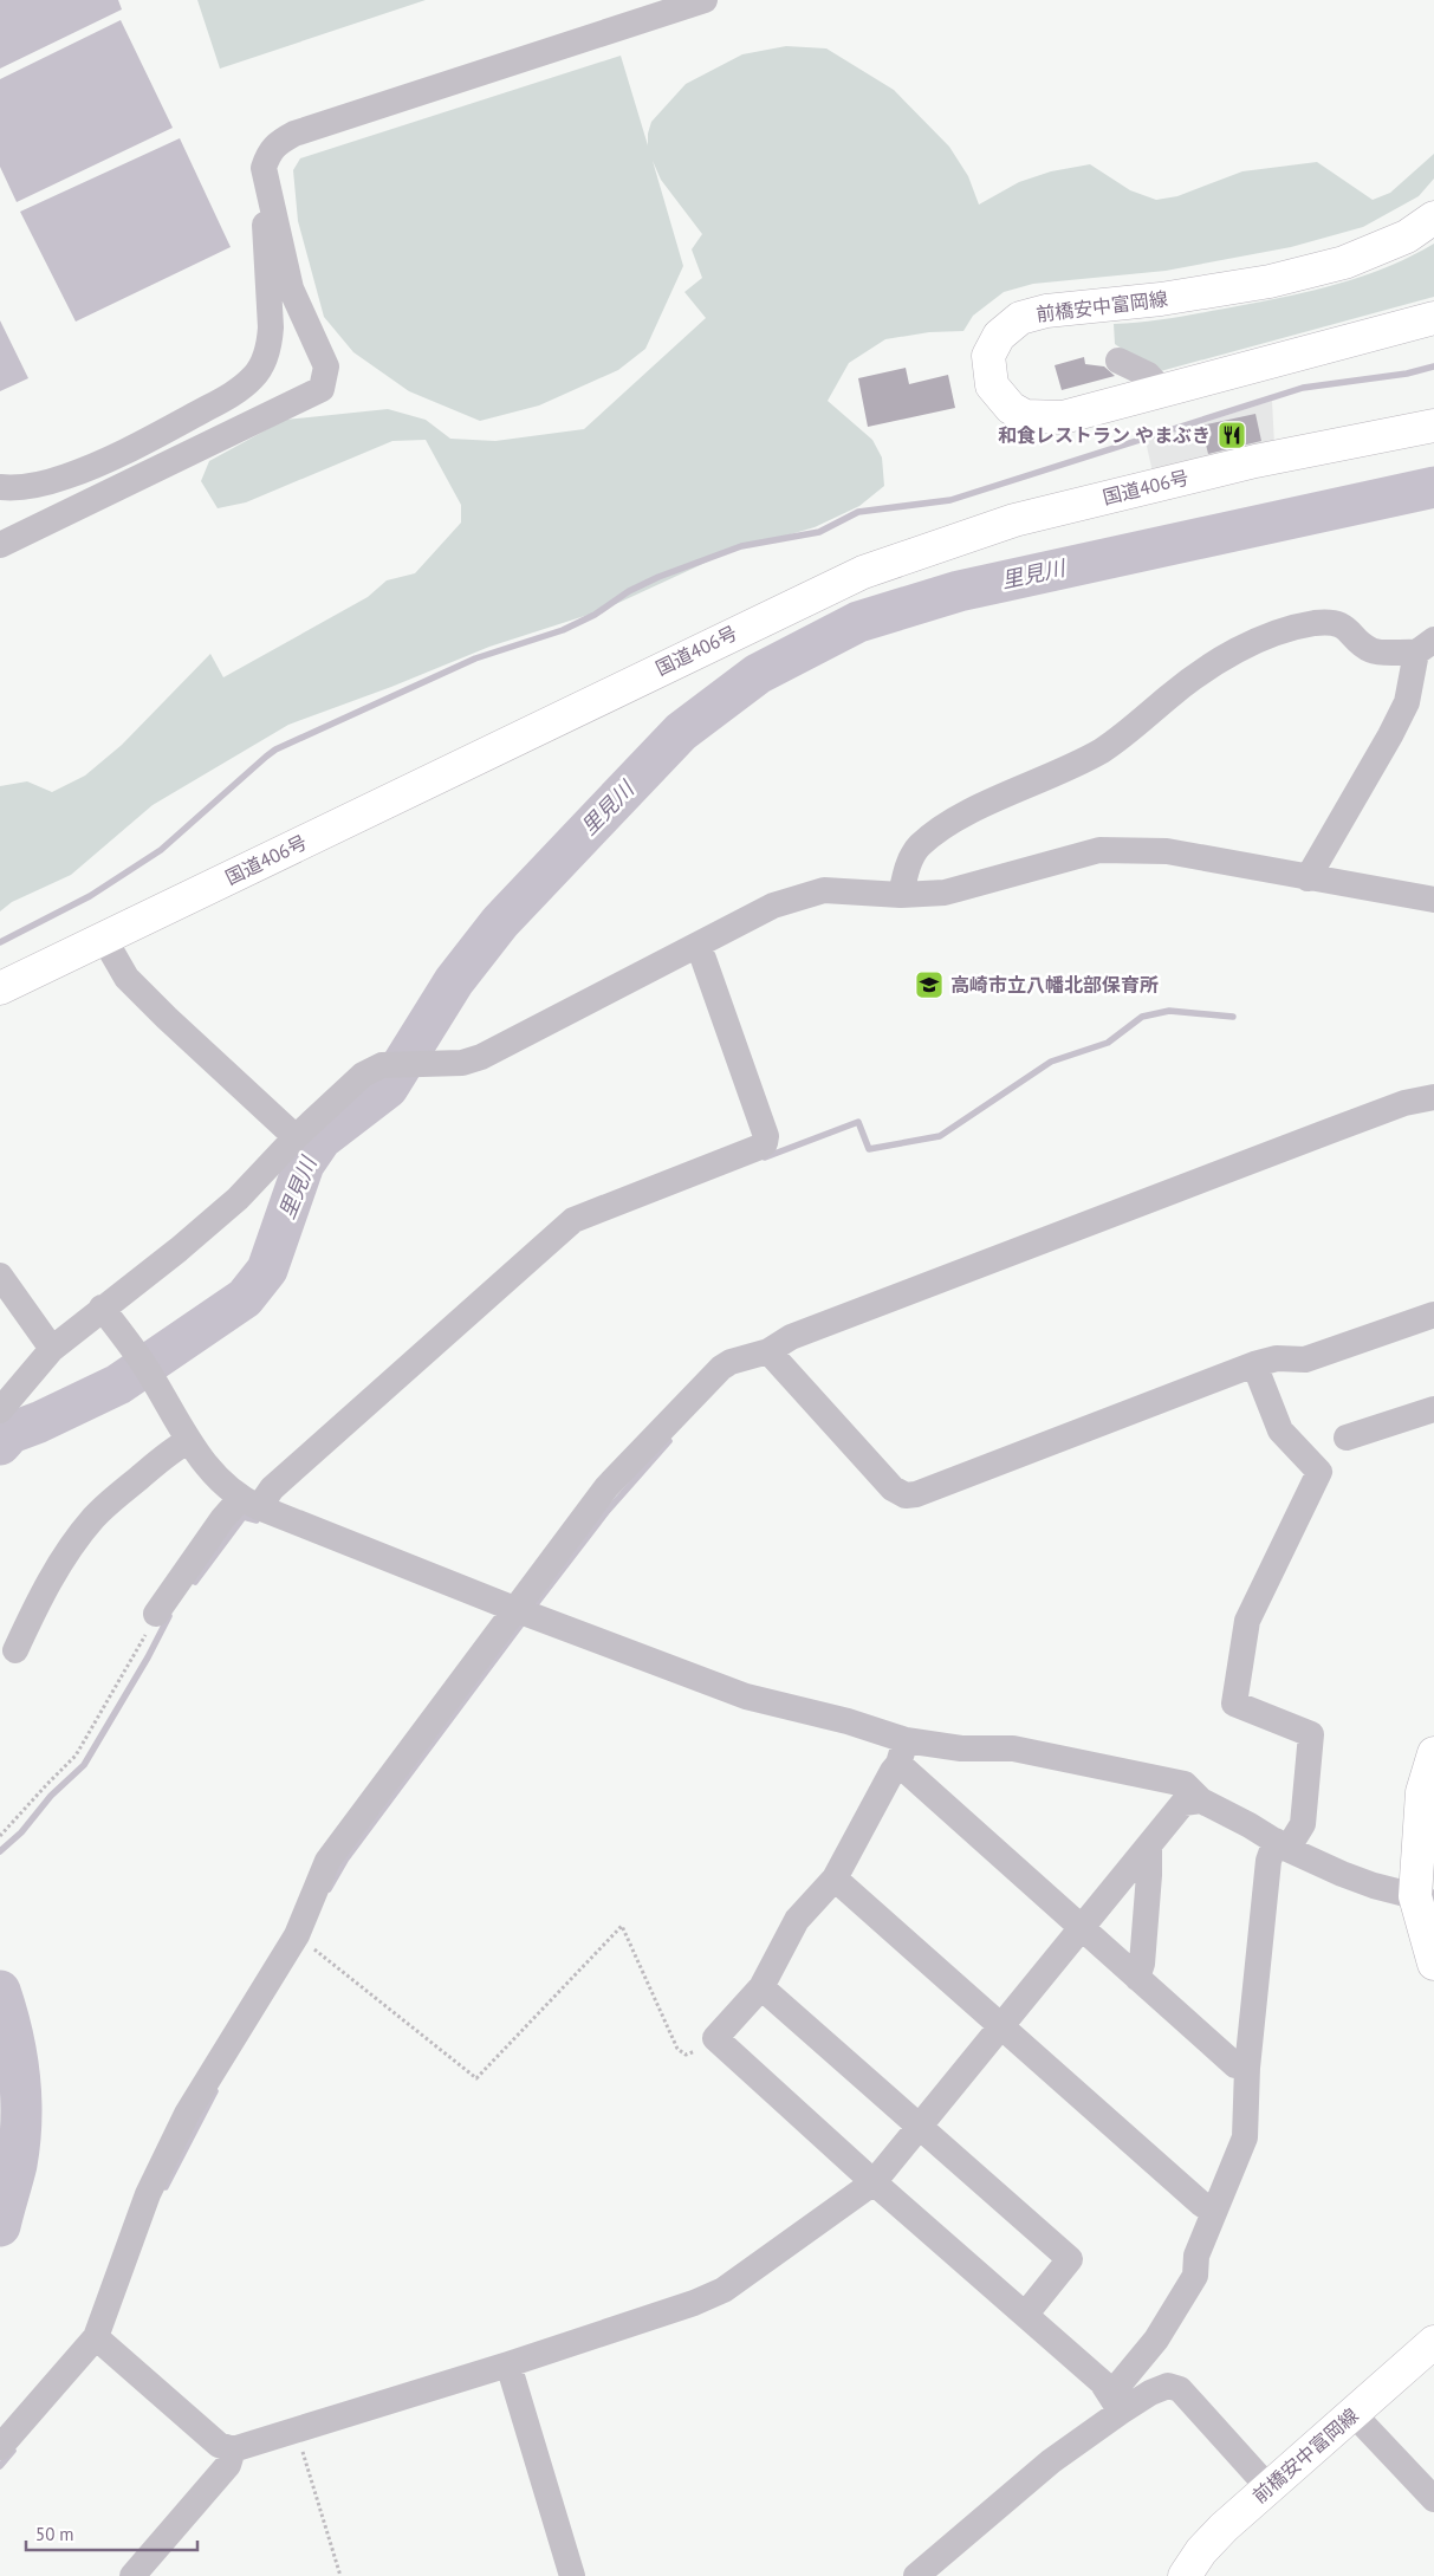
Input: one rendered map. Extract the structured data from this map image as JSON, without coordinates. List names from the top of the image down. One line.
{"streets":{"main road":["前橋安中富岡線","国道406号"]},"water":["里見川"],"places":{"restaurant":["和食レストラン やまぶき"],"school or university":["高崎市立八幡北部保育所"]},"scale_bar":"50 m"}
